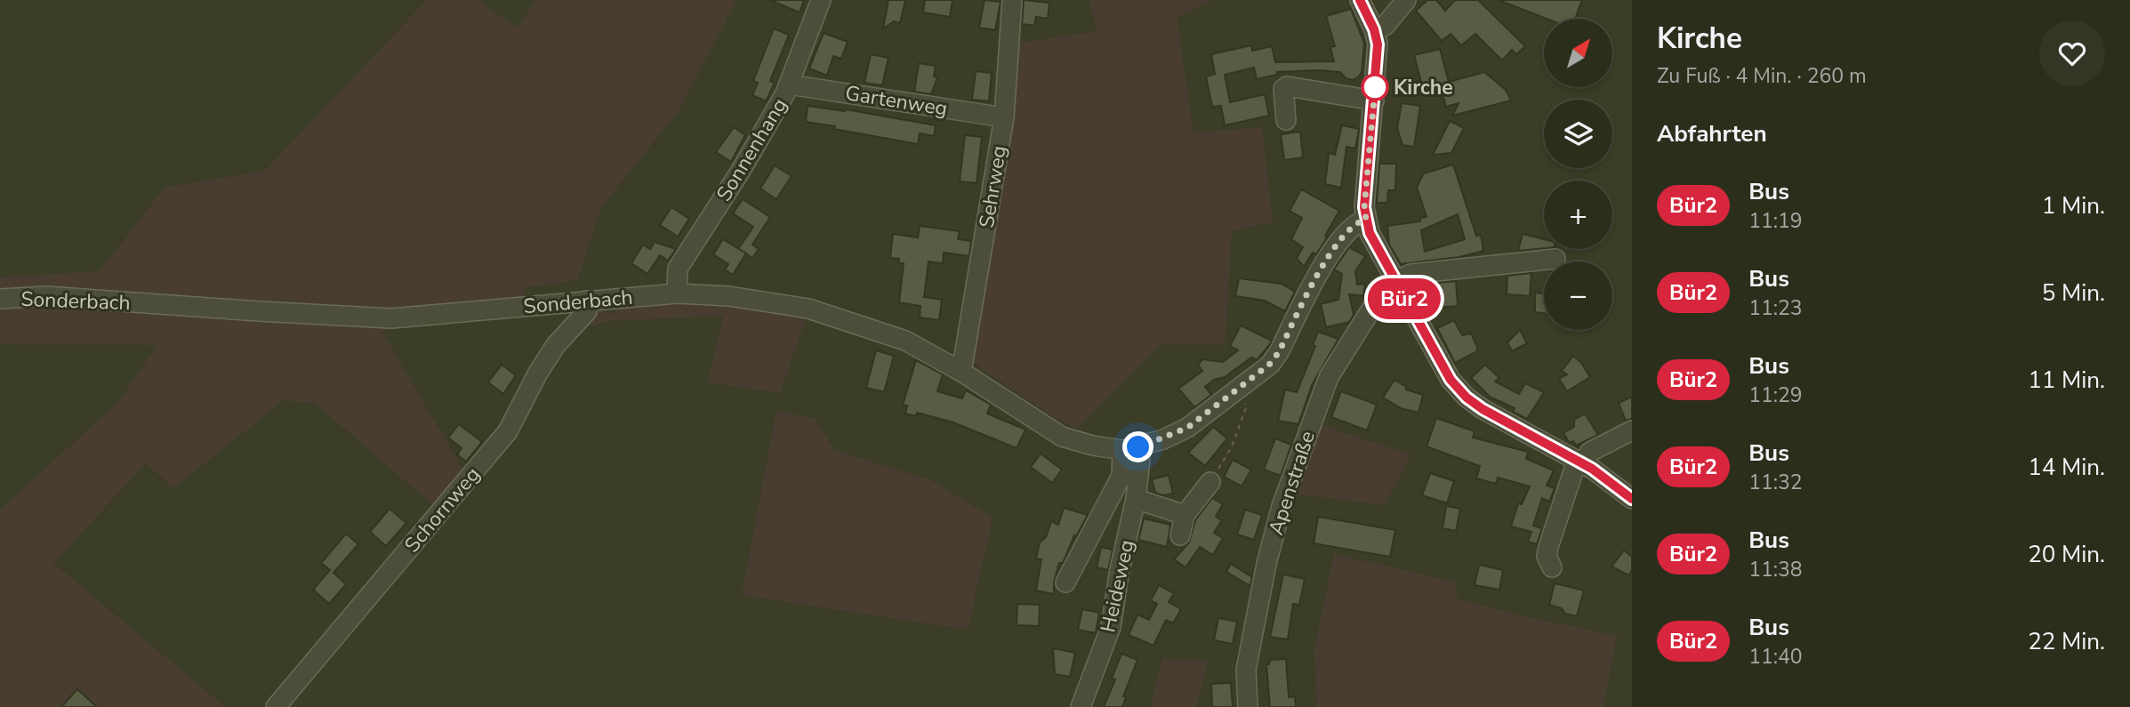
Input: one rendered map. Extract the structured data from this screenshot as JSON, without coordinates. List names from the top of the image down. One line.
{"streets":{"street":["Gartenweg","Sonnenhang","Sehrweg","Sonderbach","Apenstraße","Schornweg","Heideweg"]},"crossings":[["Gartenweg","Sonnenhang"],["Gartenweg","Sehrweg"],["Sonnenhang","Sonderbach"],["Sehrweg","Sonderbach"],["Sonderbach","Schornweg"],["Sonderbach","Heideweg"]],"places":["Kirche"],"lines":["bus line Bür2"],"north":"top right","page":{"on_map":"Bür2","heading":[["Kirche","Zu Fuß · 4 Min. · 260 m"],"Abfahrten"],"map_buttons":["+","−"],"list":[{"mark":"Bür2","name":"Bus","note":"11:19","value":"1 Min."},{"mark":"Bür2","name":"Bus","note":"11:23","value":"5 Min."},{"mark":"Bür2","name":"Bus","note":"11:29","value":"11 Min."},{"mark":"Bür2","name":"Bus","note":"11:32","value":"14 Min."},{"mark":"Bür2","name":"Bus","note":"11:38","value":"20 Min."},{"mark":"Bür2","name":"Bus","note":"11:40","value":"22 Min."}]}}
